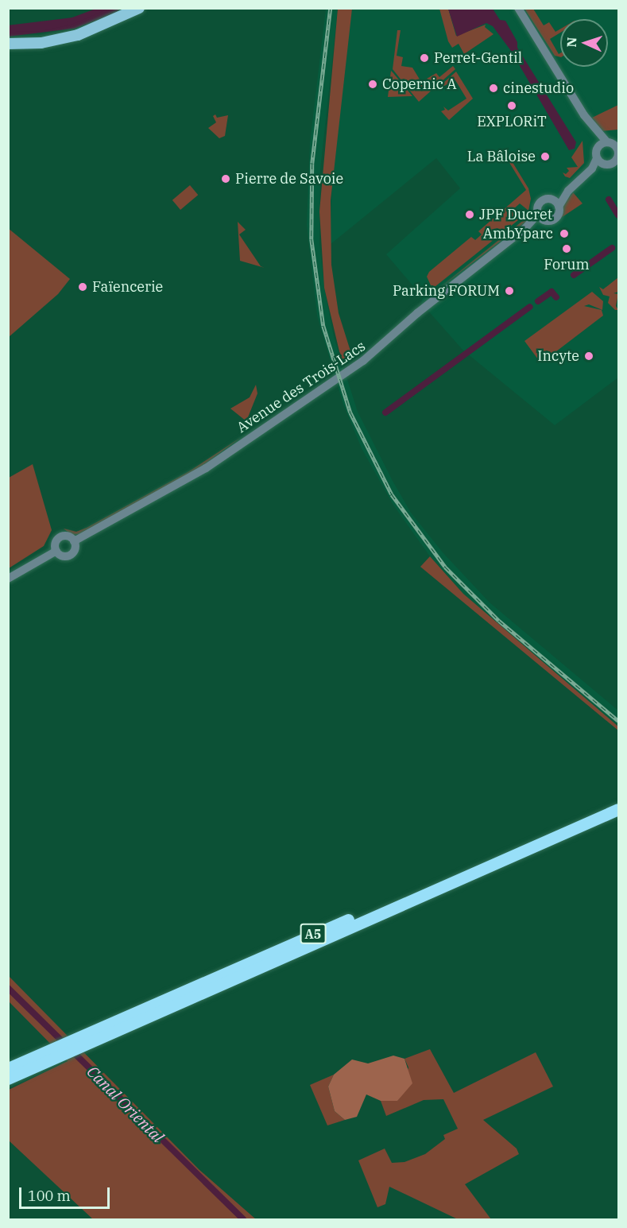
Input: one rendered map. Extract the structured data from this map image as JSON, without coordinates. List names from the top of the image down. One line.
{"streets":{"highway":["A5"],"street":["Avenue des Trois-Lacs"]},"water":["Canal Oriental"],"places":["Perret-Gentil","Copernic A","cinestudio","EXPLORiT","La Bâloise","Pierre de Savoie","JPF Ducret","AmbYparc","Forum","Faïencerie","Parking FORUM","Incyte"],"scale_bar":"100 m","north":"left"}
